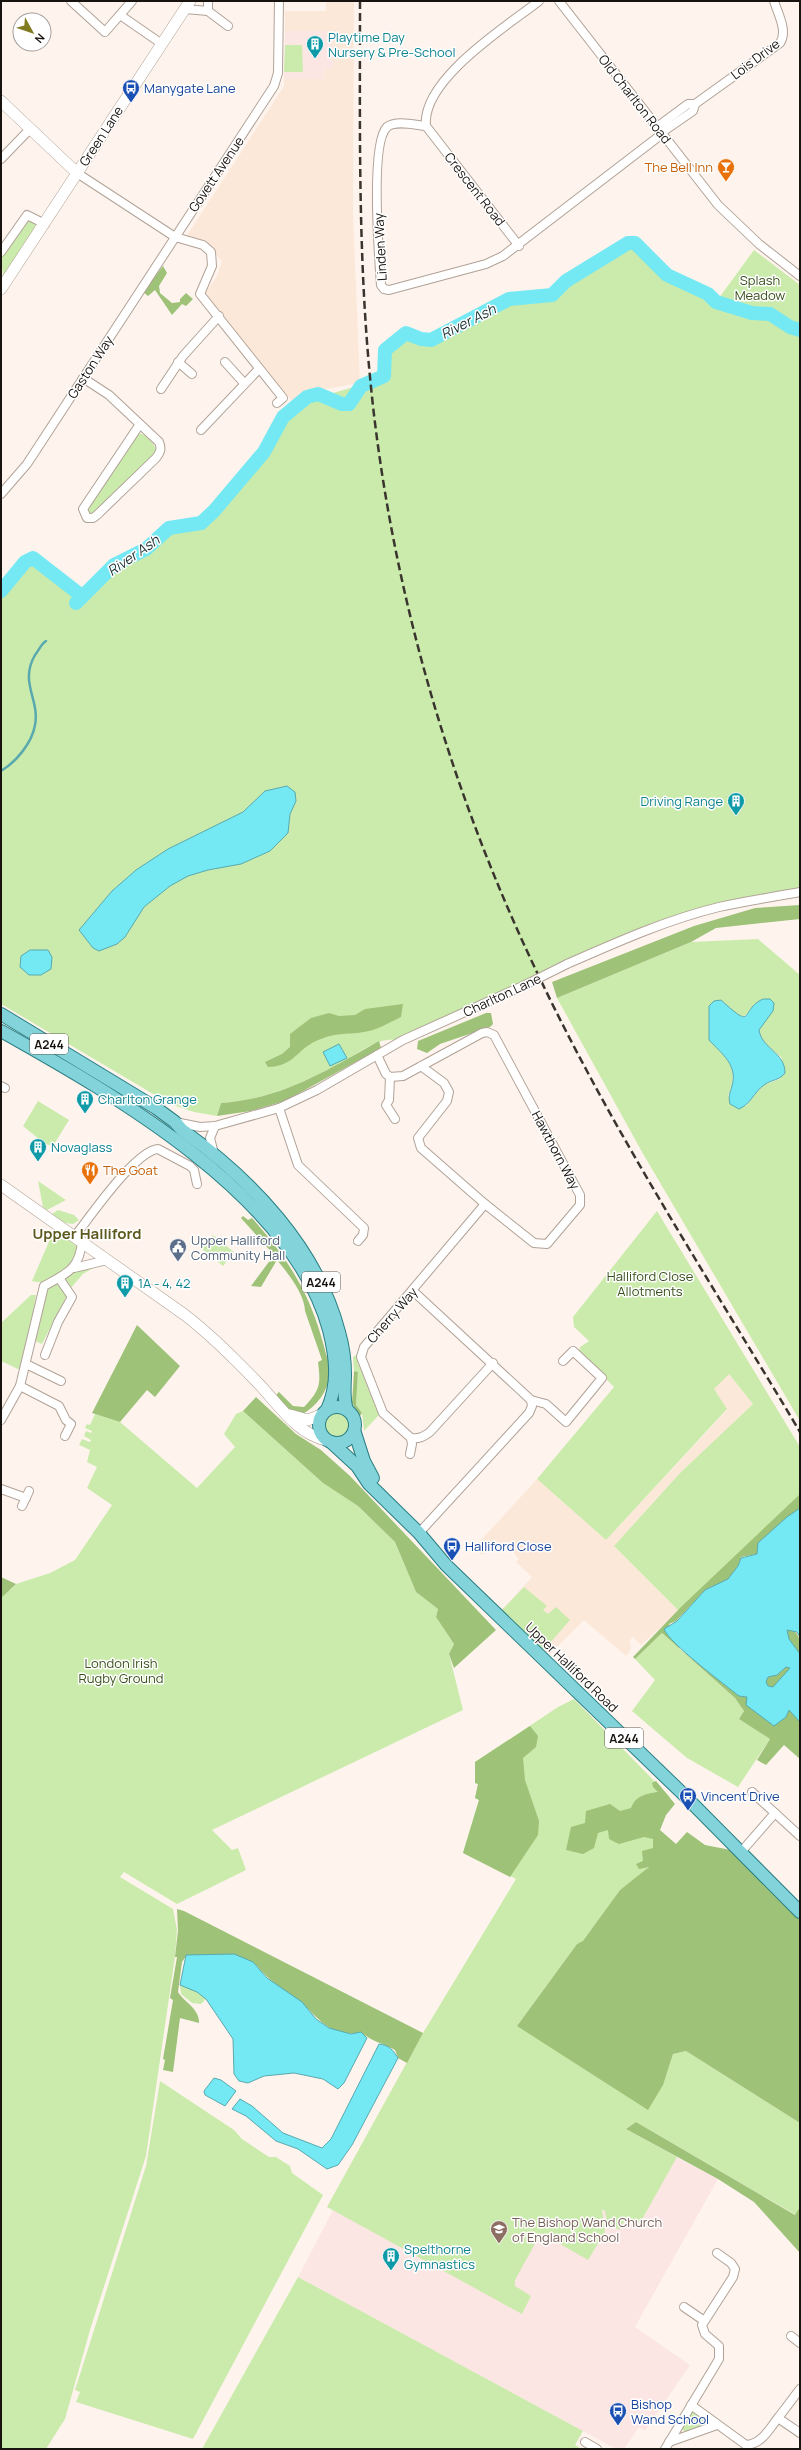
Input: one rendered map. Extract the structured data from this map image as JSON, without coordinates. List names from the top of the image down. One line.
{"streets":{"main road":["A244","Upper Halliford Road"],"street":["Lois Drive","Old Charlton Road","Green Lane","Govett Avenue","Crescent Road","Linden Way","Gaston Way","Charlton Lane","Hawthorn Way","Cherry Way"]},"crossings":[["Lois Drive","Old Charlton Road"],["Govett Avenue","Gaston Way"],["Crescent Road","Linden Way"],["Charlton Lane","A244"],["A244","Upper Halliford Road"],["Hawthorn Way","Cherry Way"]],"districts":["Upper Halliford"],"water":["River Ash"],"parks":["Splash Meadow","Halliford Close Allotments","London Irish Rugby Ground"],"places":{"building":["Playtime Day Nursery & Pre-School","Driving Range","Charlton Grange","Novaglass","1A - 4, 42","Spelthorne Gymnastics"],"bus stop":["Manygate Lane","Halliford Close","Vincent Drive","Bishop Wand School"],"bar":["The Bell Inn"],"restaurant":["The Goat"],"public building":["Upper Halliford Community Hall"],"school or university":["The Bishop Wand Church of England School"]},"north":"bottom right"}
